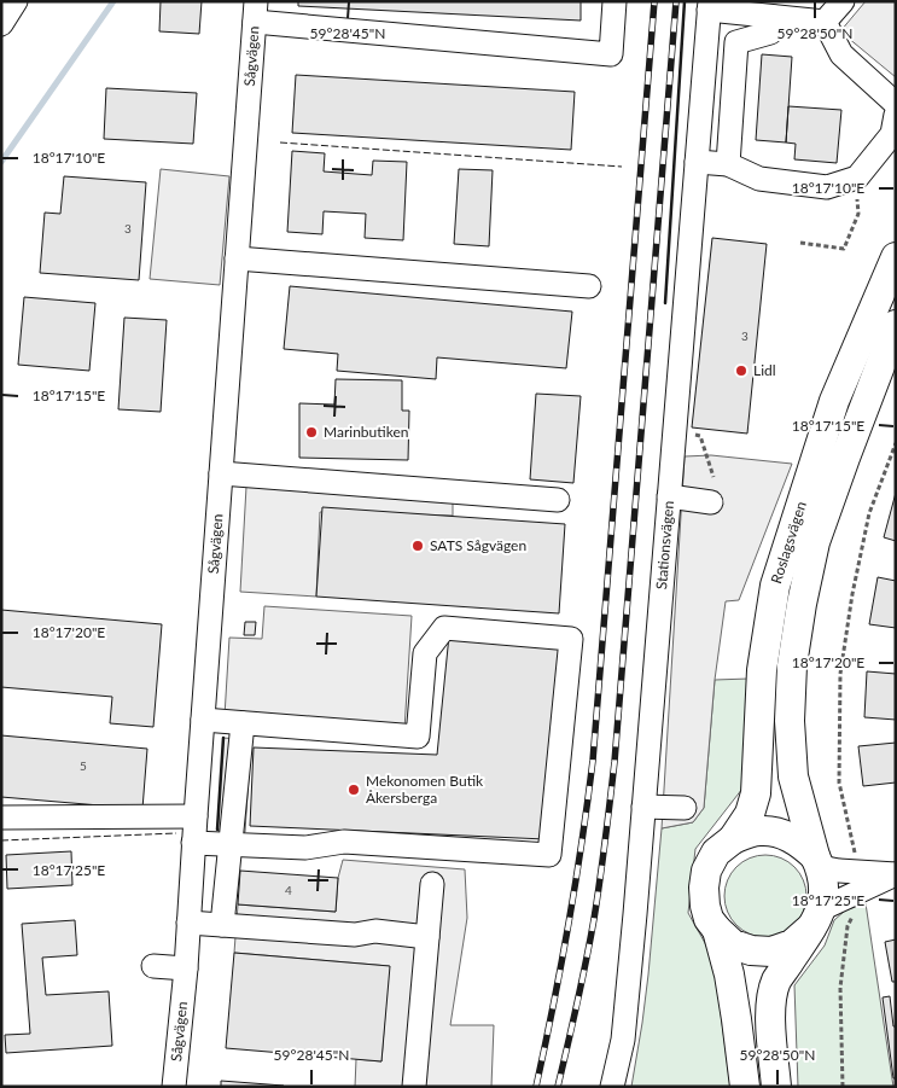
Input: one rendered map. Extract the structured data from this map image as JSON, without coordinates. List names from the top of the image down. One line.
{"streets":{"main road":["Roslagsvägen"],"street":["Sågvägen","Stationsvägen"]},"places":["Lidl","Marinbutiken","SATS Sågvägen","Mekonomen Butik Åkersberga"],"house_numbers":["3","3","5","4"],"coordinates":["59°28'45\"N","59°28'50\"N","18°17'10\"E","18°17'15\"E","18°17'20\"E","18°17'25\"E"]}
